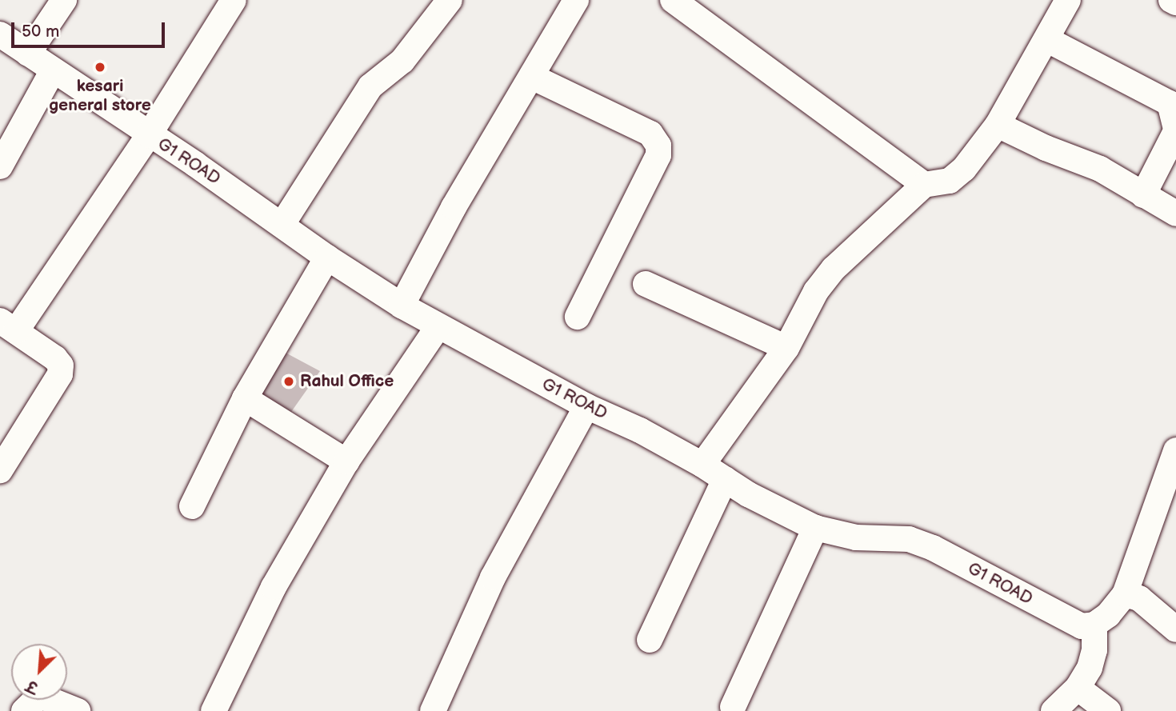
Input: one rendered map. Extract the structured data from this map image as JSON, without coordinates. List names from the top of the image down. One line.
{"streets":{"street":["G1 ROAD"]},"places":["kesari general store","Rahul Office"],"scale_bar":"50 m","north":"bottom left"}
